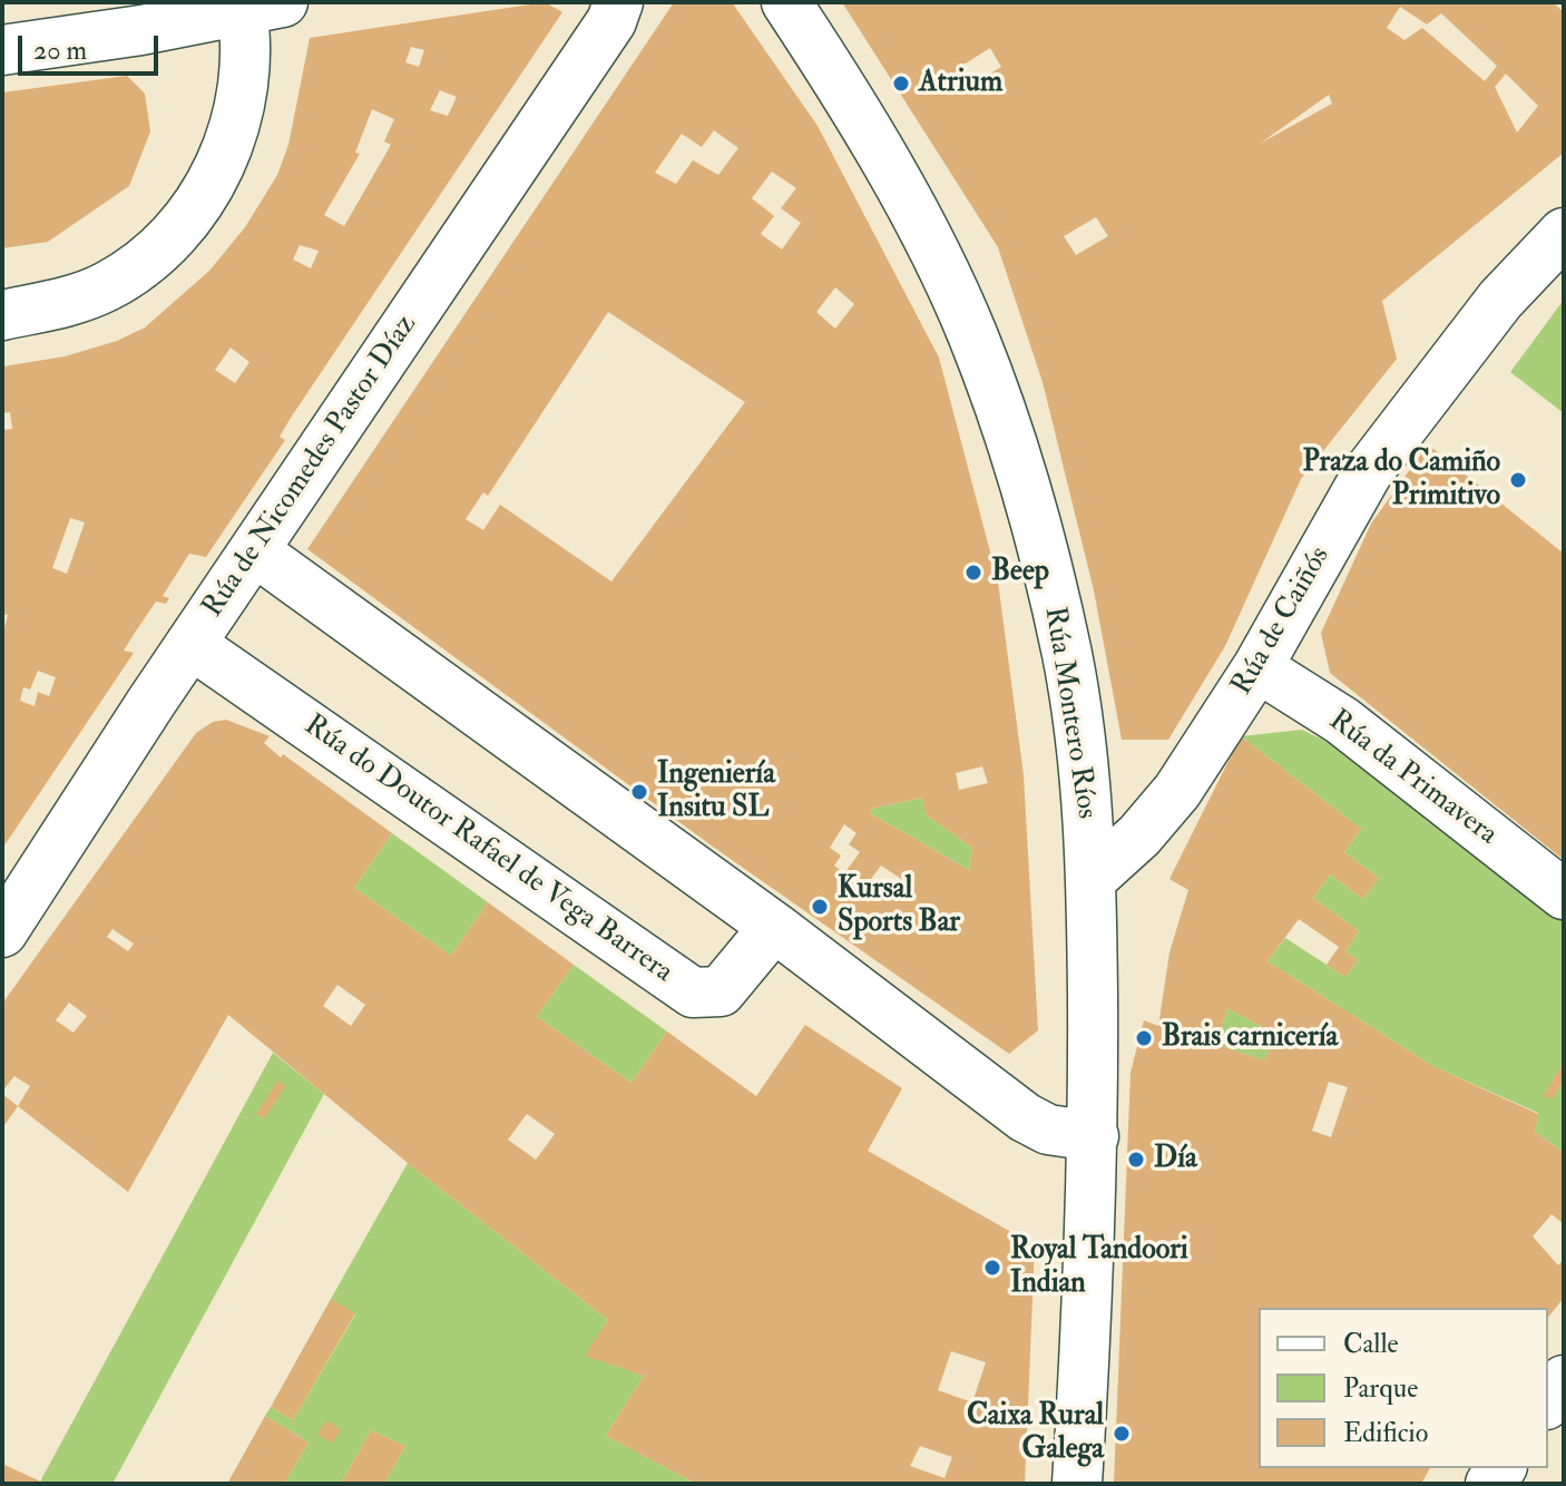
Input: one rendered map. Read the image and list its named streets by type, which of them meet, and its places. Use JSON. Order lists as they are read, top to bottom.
{
  "streets": {
    "street": [
      "Rúa de Nicomedes Pastor Díaz",
      "Rúa de Caiñós",
      "Rúa Montero Ríos",
      "Rúa da Primavera",
      "Rúa do Doutor Rafael de Vega Barrera"
    ]
  },
  "crossings": [
    ["Rúa de Nicomedes Pastor Díaz", "Rúa do Doutor Rafael de Vega Barrera"],
    ["Rúa de Caiñós", "Rúa Montero Ríos"],
    ["Rúa de Caiñós", "Rúa da Primavera"]
  ],
  "places": [
    "Atrium",
    "Praza do Camiño Primitivo",
    "Beep",
    "Ingeniería Insitu SL",
    "Kursal Sports Bar",
    "Brais carnicería",
    "Día",
    "Royal Tandoori Indian",
    "Caixa Rural Galega"
  ],
  "legend": ["Calle", "Parque", "Edificio"],
  "scale_bar": "20 m"
}
